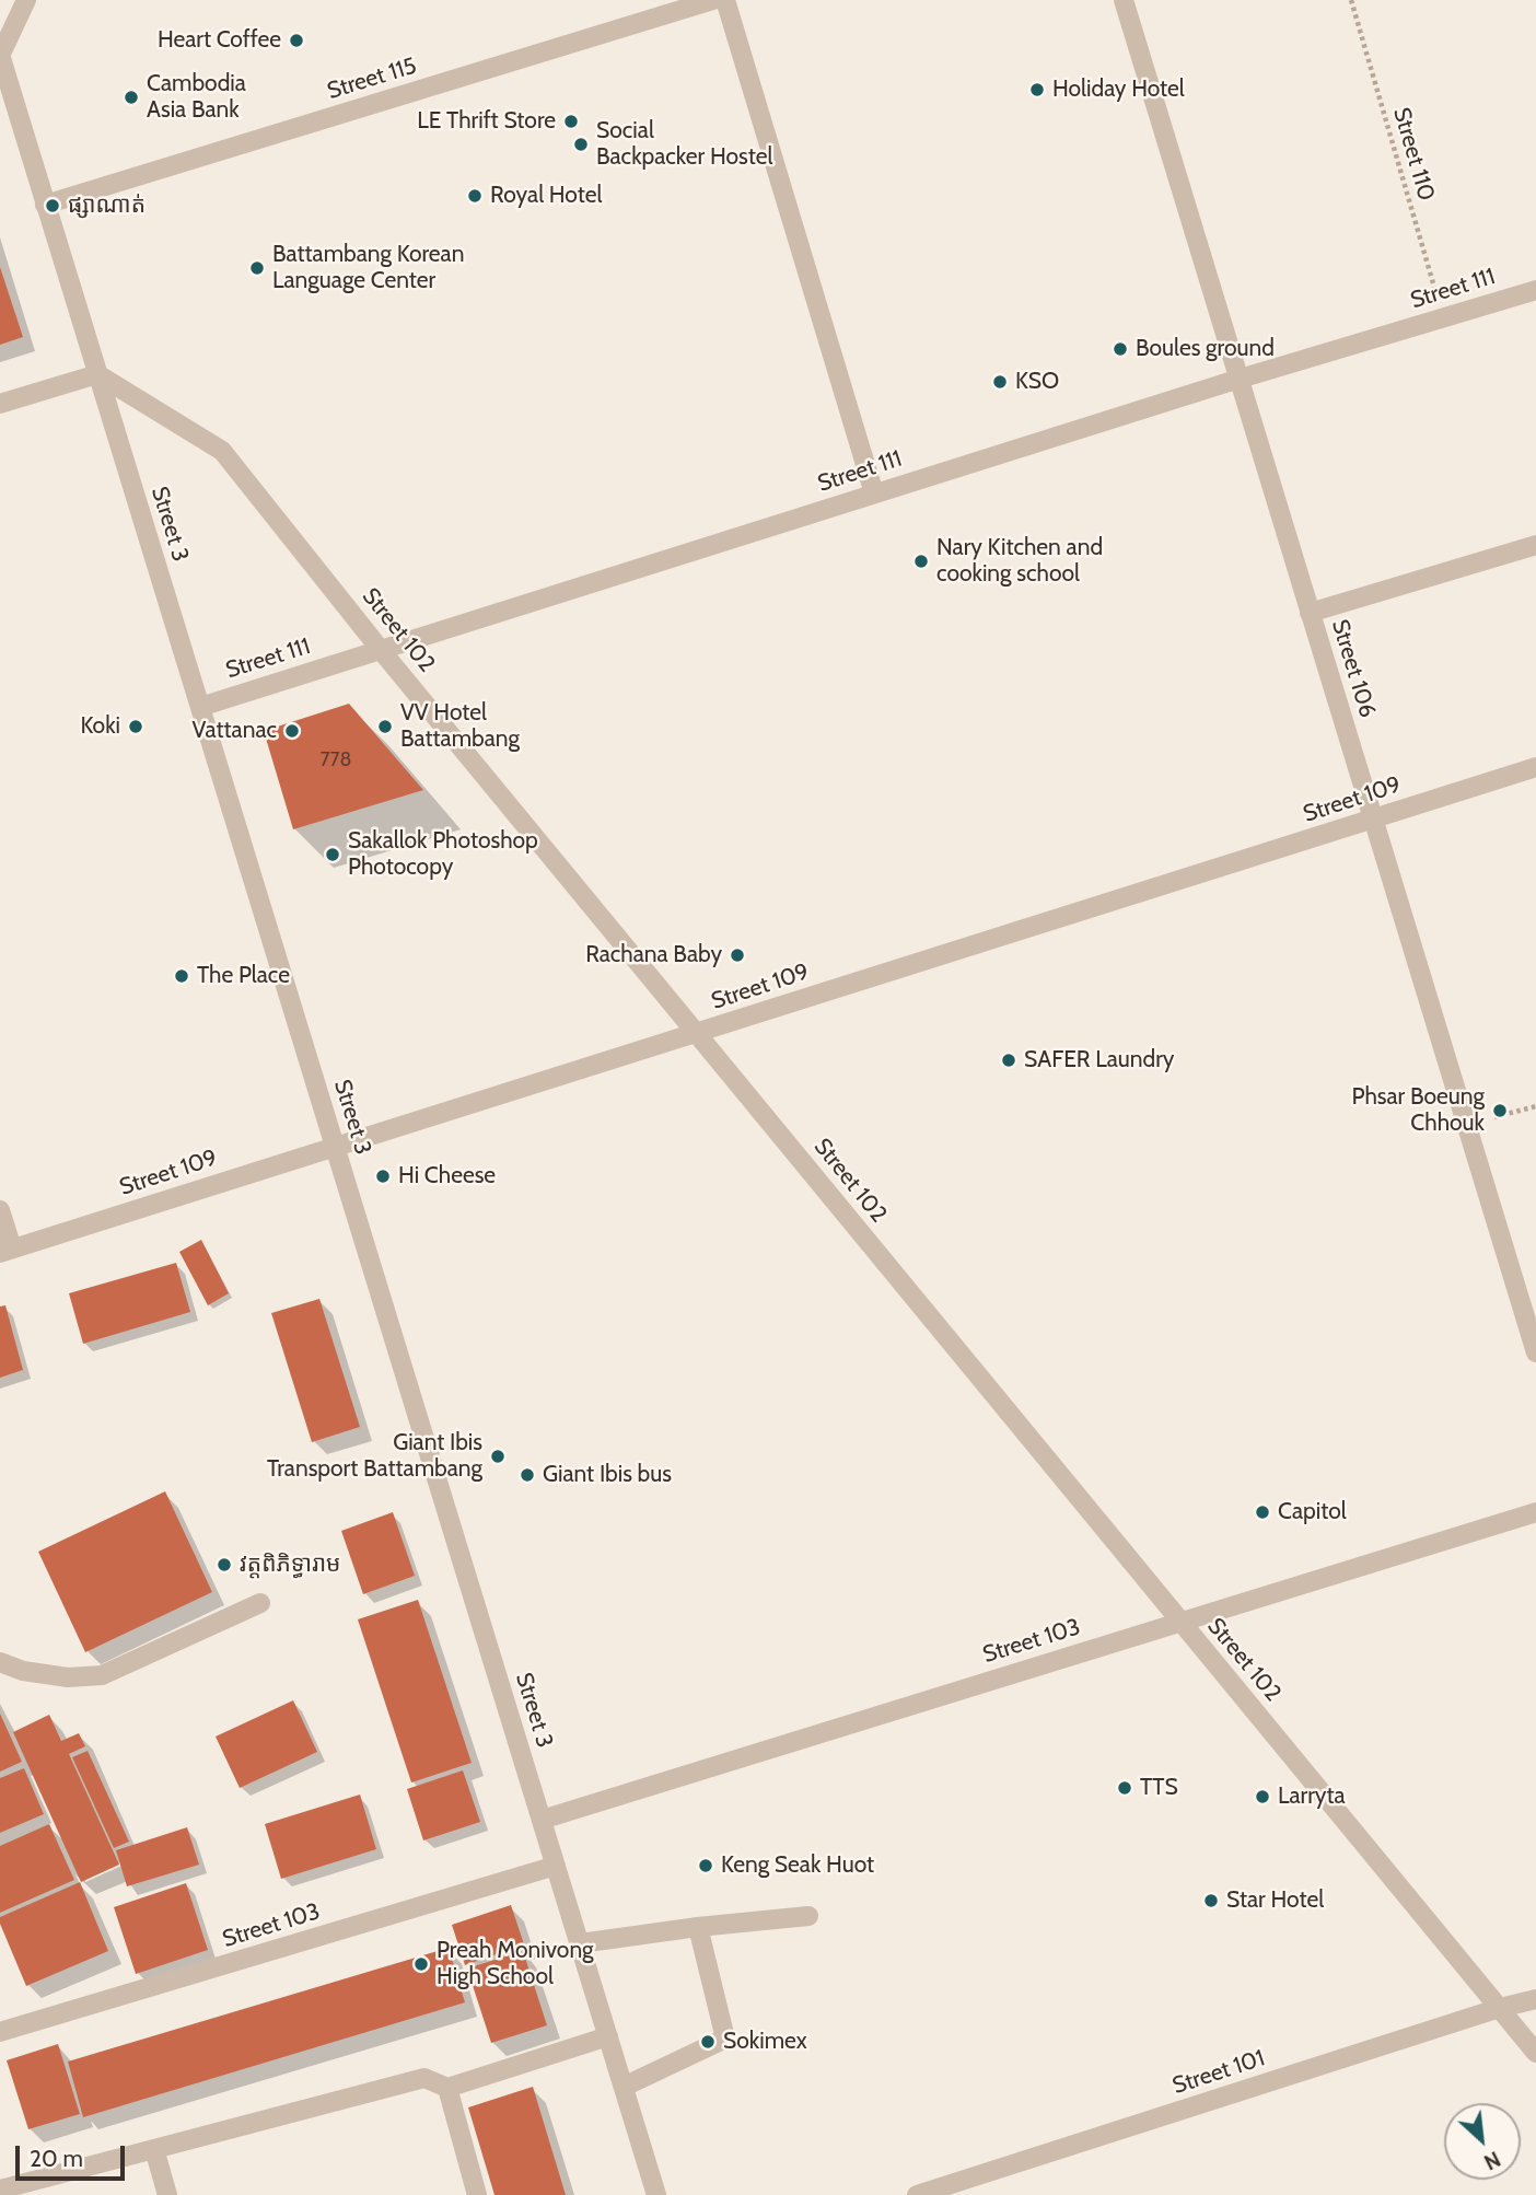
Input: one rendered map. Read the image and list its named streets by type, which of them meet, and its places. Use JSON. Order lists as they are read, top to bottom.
{
  "streets": {
    "street": [
      "Street 115",
      "Street 111",
      "Street 3",
      "Street 102",
      "Street 106",
      "Street 109",
      "Street 103",
      "Street 101"
    ],
    "path": ["Street 110"]
  },
  "crossings": [
    ["Street 115", "Street 3"],
    ["Street 110", "Street 111"],
    ["Street 111", "Street 3"],
    ["Street 111", "Street 102"],
    ["Street 111", "Street 106"],
    ["Street 3", "Street 102"],
    ["Street 3", "Street 109"],
    ["Street 3", "Street 103"],
    ["Street 102", "Street 109"],
    ["Street 102", "Street 103"],
    ["Street 102", "Street 101"],
    ["Street 106", "Street 109"]
  ],
  "places": [
    "Heart Coffee",
    "Holiday Hotel",
    "Cambodia Asia Bank",
    "LE Thrift Store",
    "Social Backpacker Hostel",
    "Royal Hotel",
    "ផ្សាណាត់",
    "Battambang Korean Language Center",
    "Boules ground",
    "KSO",
    "Nary Kitchen and cooking school",
    "Koki",
    "VV Hotel Battambang",
    "Vattanac",
    "Sakallok Photoshop Photocopy",
    "Rachana Baby",
    "The Place",
    "SAFER Laundry",
    "Phsar Boeung Chhouk",
    "Hi Cheese",
    "Giant Ibis Transport Battambang",
    "Giant Ibis bus",
    "Capitol",
    "វត្តពិភិទ្ធារាម",
    "TTS",
    "Larryta",
    "Keng Seak Huot",
    "Star Hotel",
    "Preah Monivong High School",
    "Sokimex"
  ],
  "house_numbers": ["778"],
  "scale_bar": "20 m",
  "north": "bottom right"
}
